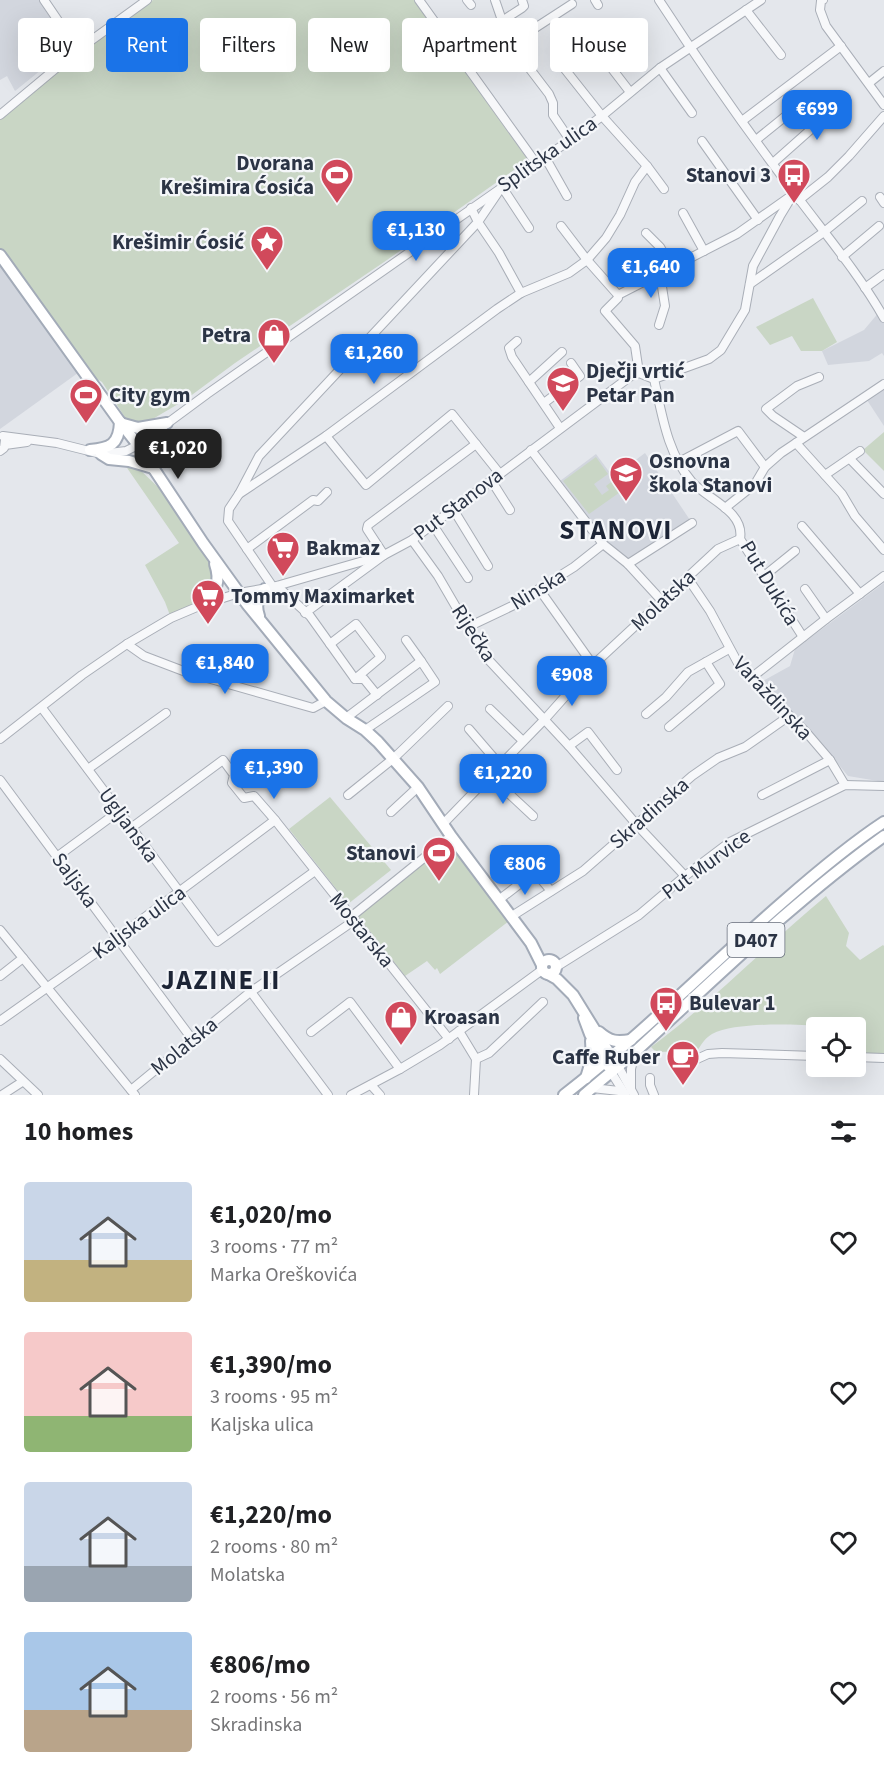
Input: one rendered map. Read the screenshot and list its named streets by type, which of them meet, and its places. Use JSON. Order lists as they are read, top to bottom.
{
  "streets": {
    "main road": ["D407"],
    "street": [
      "Splitska ulica",
      "Put Stanova",
      "Put Dukića",
      "Ninska",
      "Molatska",
      "Riječka",
      "Varaždinska",
      "Skradinska",
      "Ugljanska",
      "Put Murvice",
      "Saljska",
      "Kaljska ulica",
      "Mostarska"
    ]
  },
  "crossings": [
    ["Put Stanova", "Riječka"],
    ["Put Stanova", "Ugljanska"],
    ["Put Dukića", "Molatska"],
    ["Ninska", "Riječka"],
    ["Molatska", "Riječka"],
    ["Molatska", "Varaždinska"],
    ["Molatska", "Saljska"],
    ["Molatska", "Mostarska"],
    ["Riječka", "Skradinska"],
    ["Riječka", "Put Murvice"],
    ["Varaždinska", "Skradinska"],
    ["Varaždinska", "Put Murvice"],
    ["Ugljanska", "Kaljska ulica"],
    ["Ugljanska", "Mostarska"],
    ["Put Murvice", "Mostarska"],
    ["Saljska", "Kaljska ulica"],
    ["Kaljska ulica", "Mostarska"]
  ],
  "districts": ["STANOVI", "JAZINE II"],
  "places": {
    "sports": ["Dvorana Krešimira Ćosića", "City gym", "Stanovi"],
    "bus stop": ["Stanovi 3", "Bulevar 1"],
    "place": ["Krešimir Ćosić"],
    "shop": ["Petra", "Kroasan"],
    "school or university": ["Dječji vrtić Petar Pan", "Osnovna škola Stanovi"],
    "supermarket": ["Bakmaz", "Tommy Maximarket"],
    "cafe": ["Caffe Ruber"]
  },
  "page": {
    "chip": [
      "Buy",
      "Rent",
      "Filters",
      "New",
      "Apartment",
      "House"
    ],
    "price": [
      "€699",
      "€1,130",
      "€1,640",
      "€1,260",
      "€1,020",
      "€1,840",
      "€908",
      "€1,390",
      "€1,220",
      "€806"
    ],
    "heading": "10 homes",
    "list": [
      {
        "name": "€1,020/mo",
        "note": "3 rooms · 77 m² · Marka Oreškovića"
      },
      {
        "name": "€1,390/mo",
        "note": "3 rooms · 95 m² · Kaljska ulica"
      },
      {
        "name": "€1,220/mo",
        "note": "2 rooms · 80 m² · Molatska"
      },
      {
        "name": "€806/mo",
        "note": "2 rooms · 56 m² · Skradinska"
      }
    ]
  }
}
